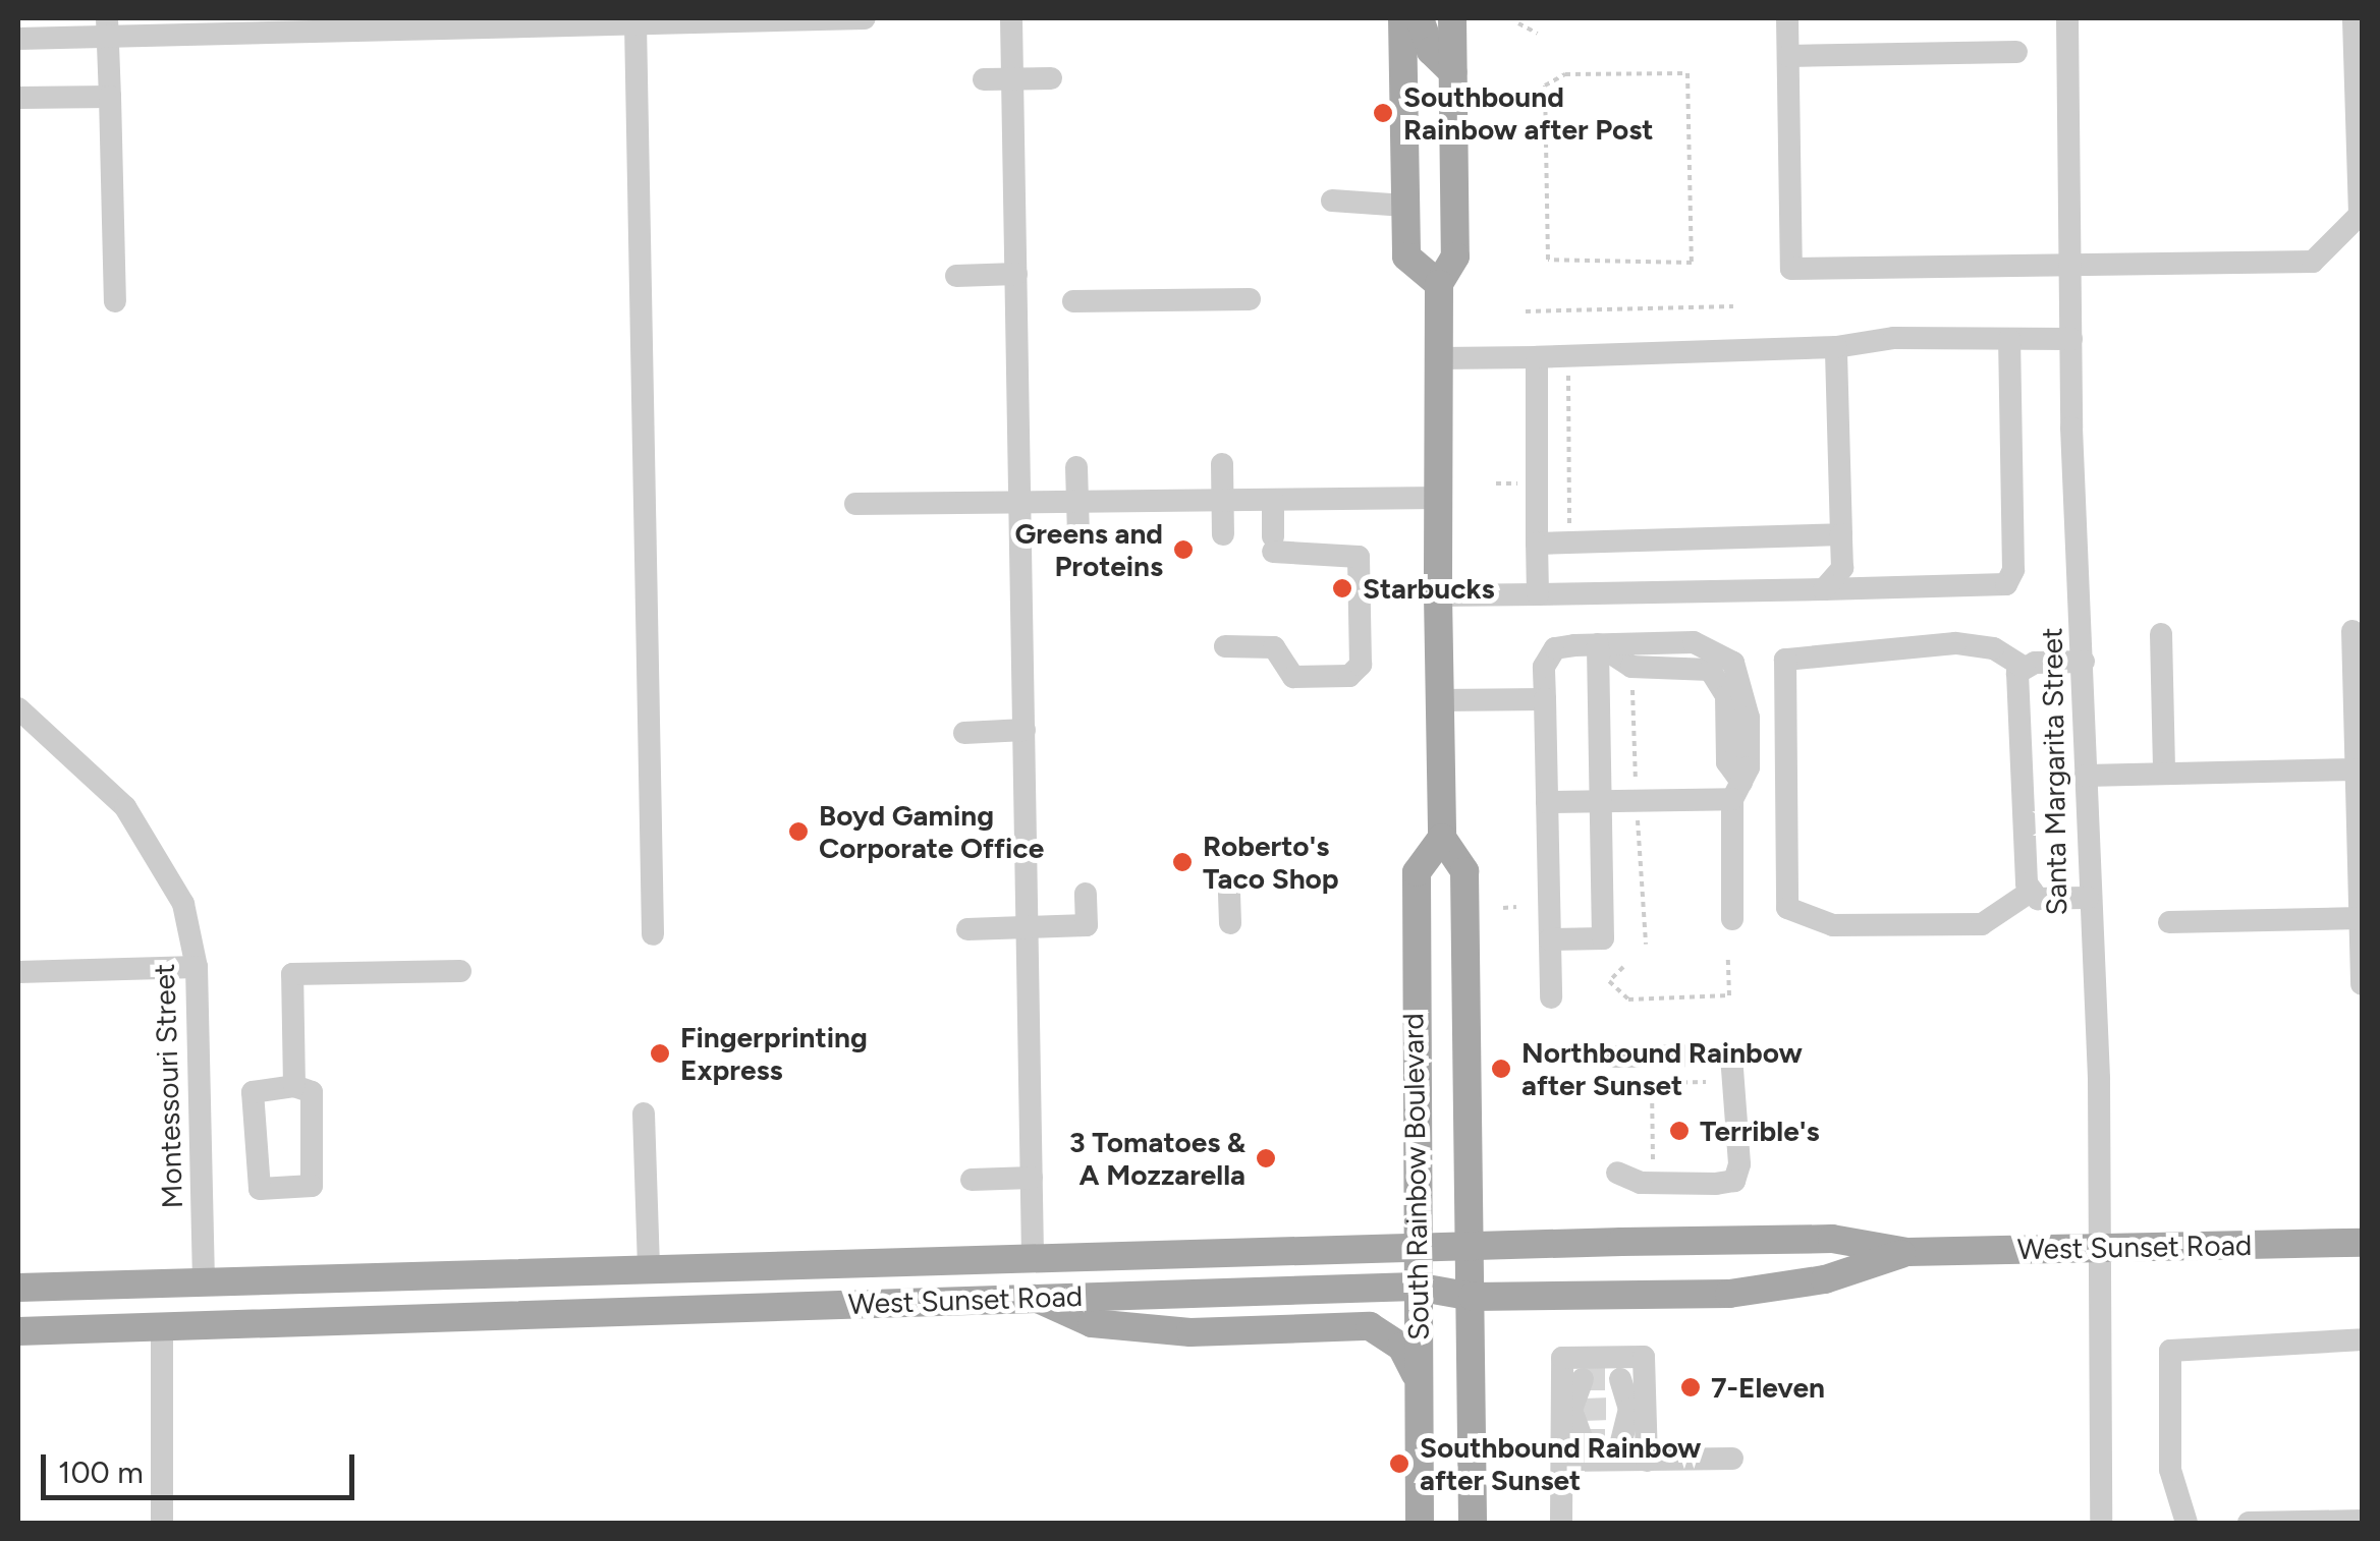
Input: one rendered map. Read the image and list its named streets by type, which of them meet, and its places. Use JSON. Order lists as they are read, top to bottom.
{
  "streets": {
    "main road": ["South Rainbow Boulevard", "West Sunset Road"],
    "street": ["Santa Margarita Street", "Montessouri Street"]
  },
  "crossings": [
    ["Santa Margarita Street", "West Sunset Road"],
    ["Montessouri Street", "West Sunset Road"],
    ["South Rainbow Boulevard", "West Sunset Road"]
  ],
  "places": [
    "Southbound Rainbow after Post",
    "Greens and Proteins",
    "Starbucks",
    "Boyd Gaming Corporate Office",
    "Roberto's Taco Shop",
    "Fingerprinting Express",
    "Northbound Rainbow after Sunset",
    "Terrible's",
    "3 Tomatoes & A Mozzarella",
    "7-Eleven",
    "Southbound Rainbow after Sunset"
  ],
  "scale_bar": "100 m"
}
